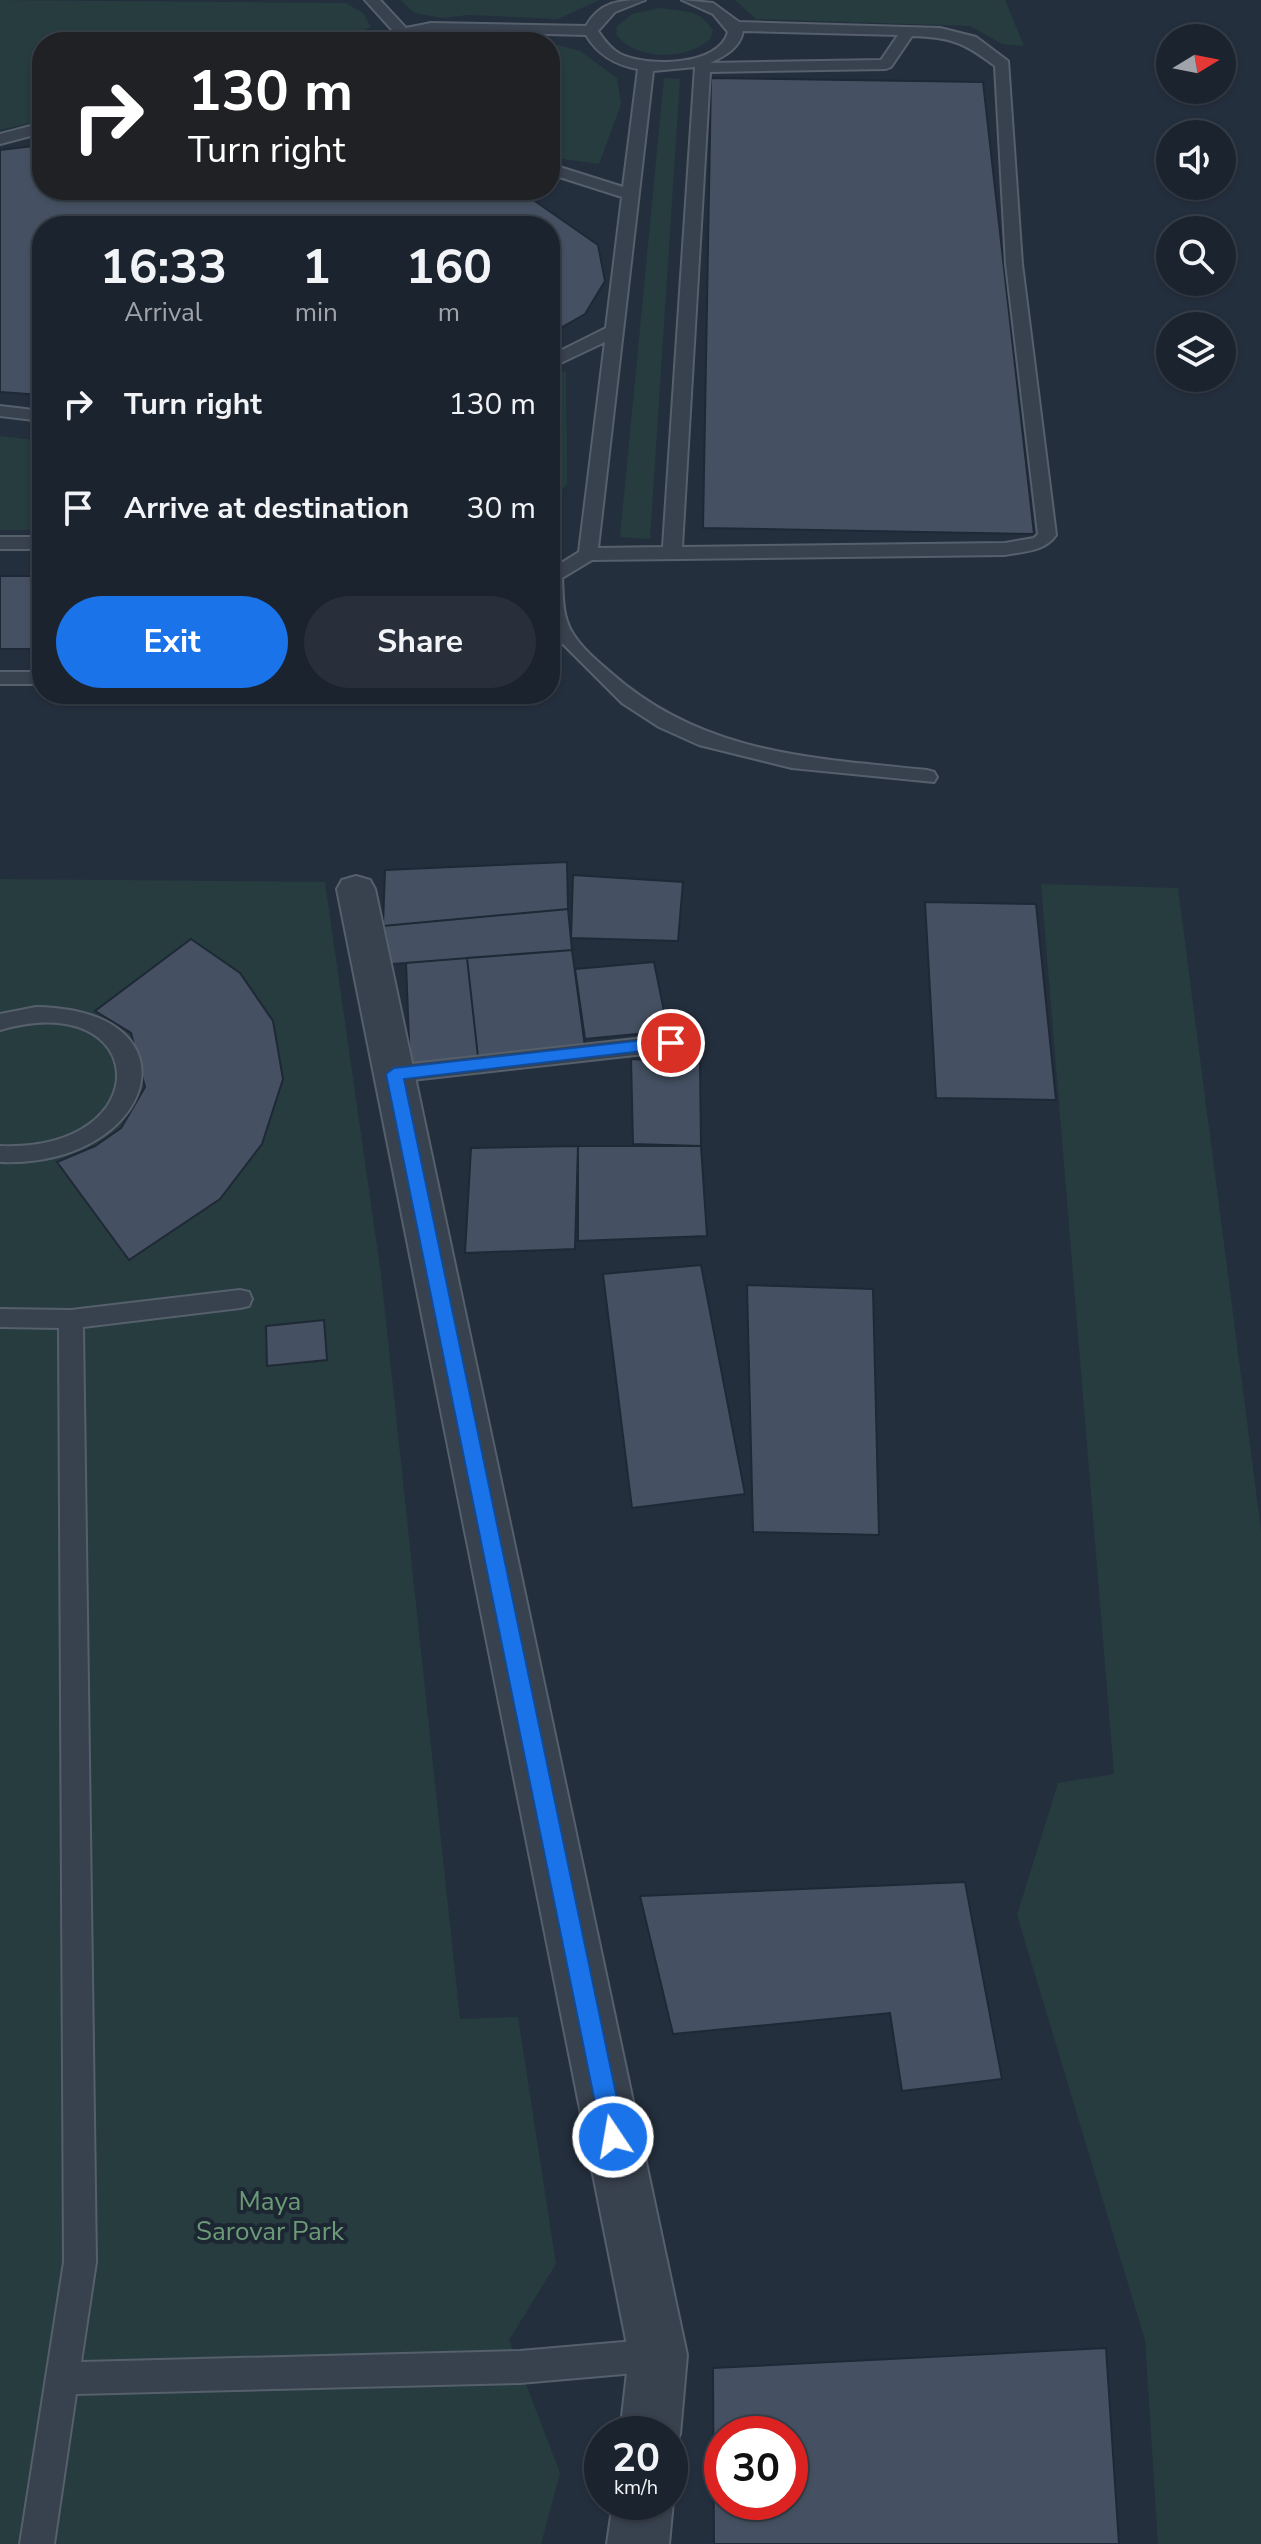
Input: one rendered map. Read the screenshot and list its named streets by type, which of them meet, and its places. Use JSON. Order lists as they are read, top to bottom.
{
  "parks": ["Maya Sarovar Park"],
  "north": "right",
  "page": {
    "turn": ["130 m", "Turn right"],
    "eta": [
      "16:33",
      "Arrival",
      "1",
      "min",
      "160",
      "m"
    ],
    "list": [
      {
        "name": "Turn right",
        "value": "130 m"
      },
      {
        "name": "Arrive at destination",
        "value": "30 m"
      }
    ],
    "buttons": ["Exit", "Share"],
    "speed": "20 km/h",
    "limit": "30"
  }
}
